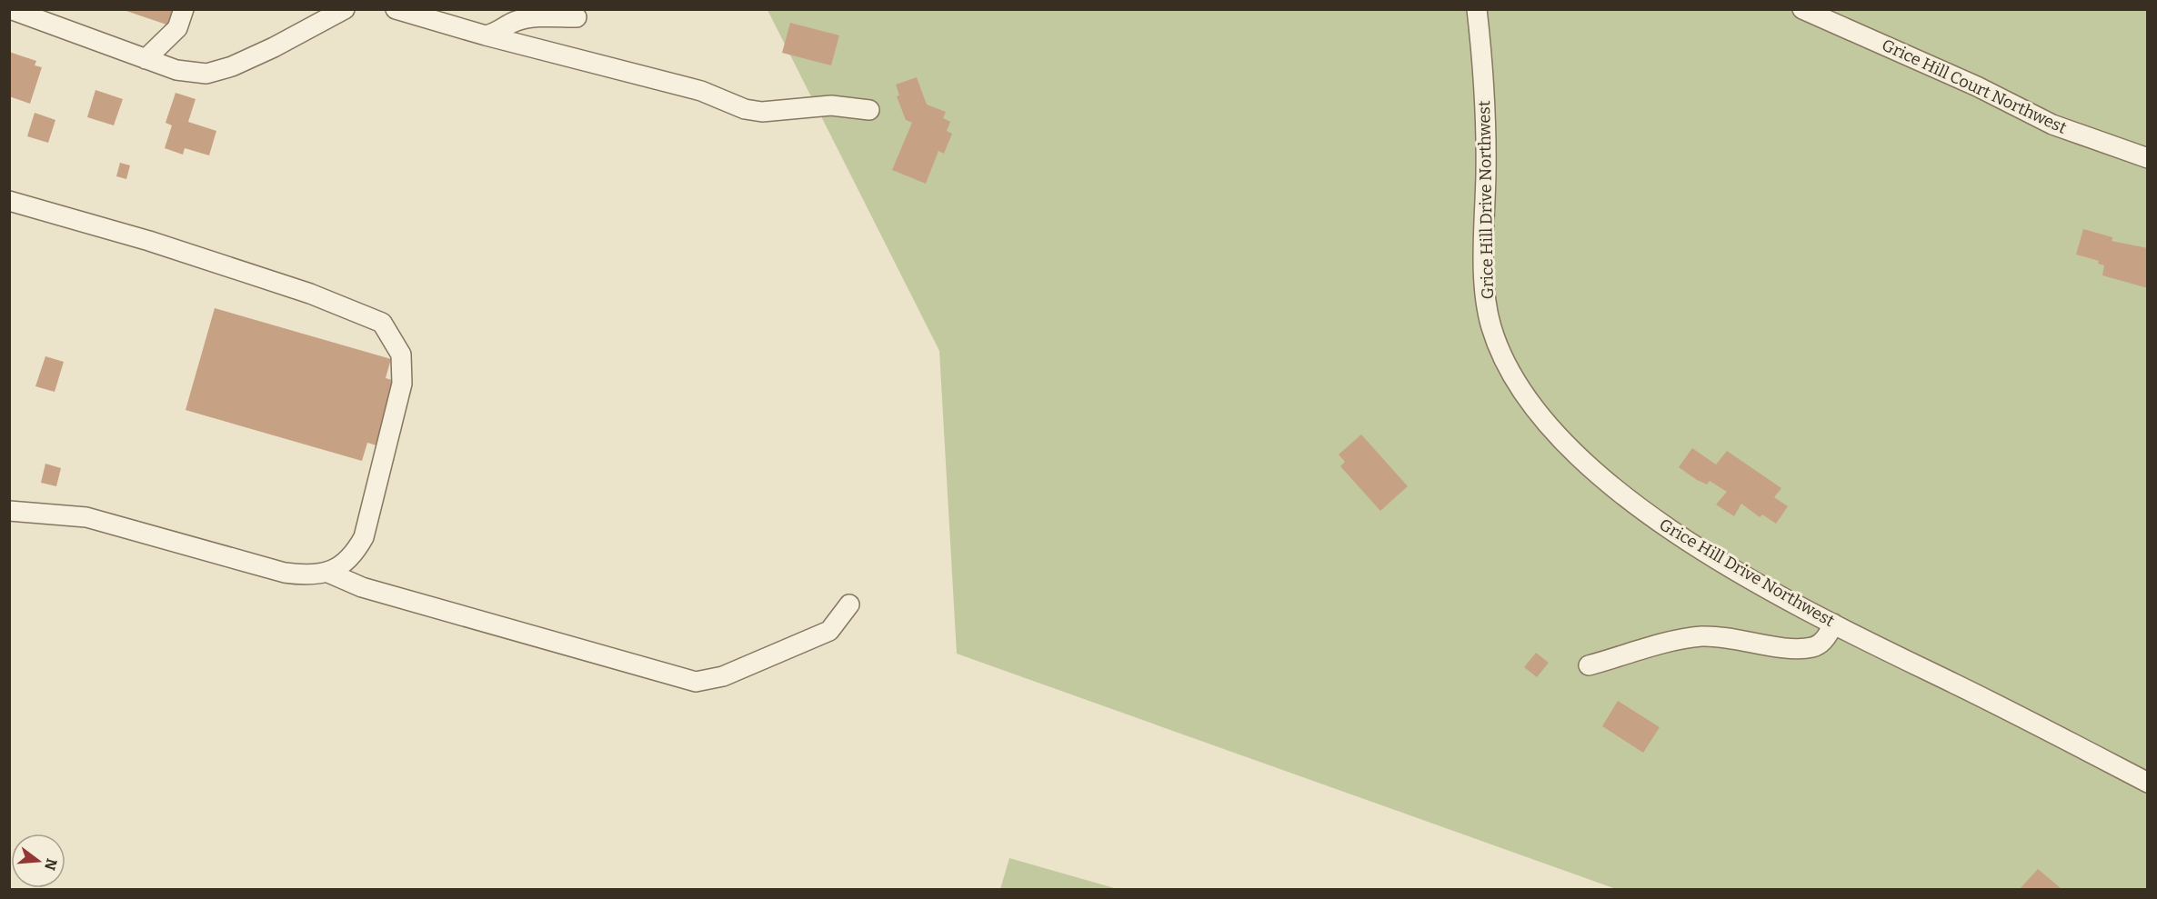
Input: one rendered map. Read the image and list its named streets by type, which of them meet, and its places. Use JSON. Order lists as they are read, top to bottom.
{
  "streets": {
    "street": ["Grice Hill Court Northwest", "Grice Hill Drive Northwest"]
  },
  "north": "right"
}
